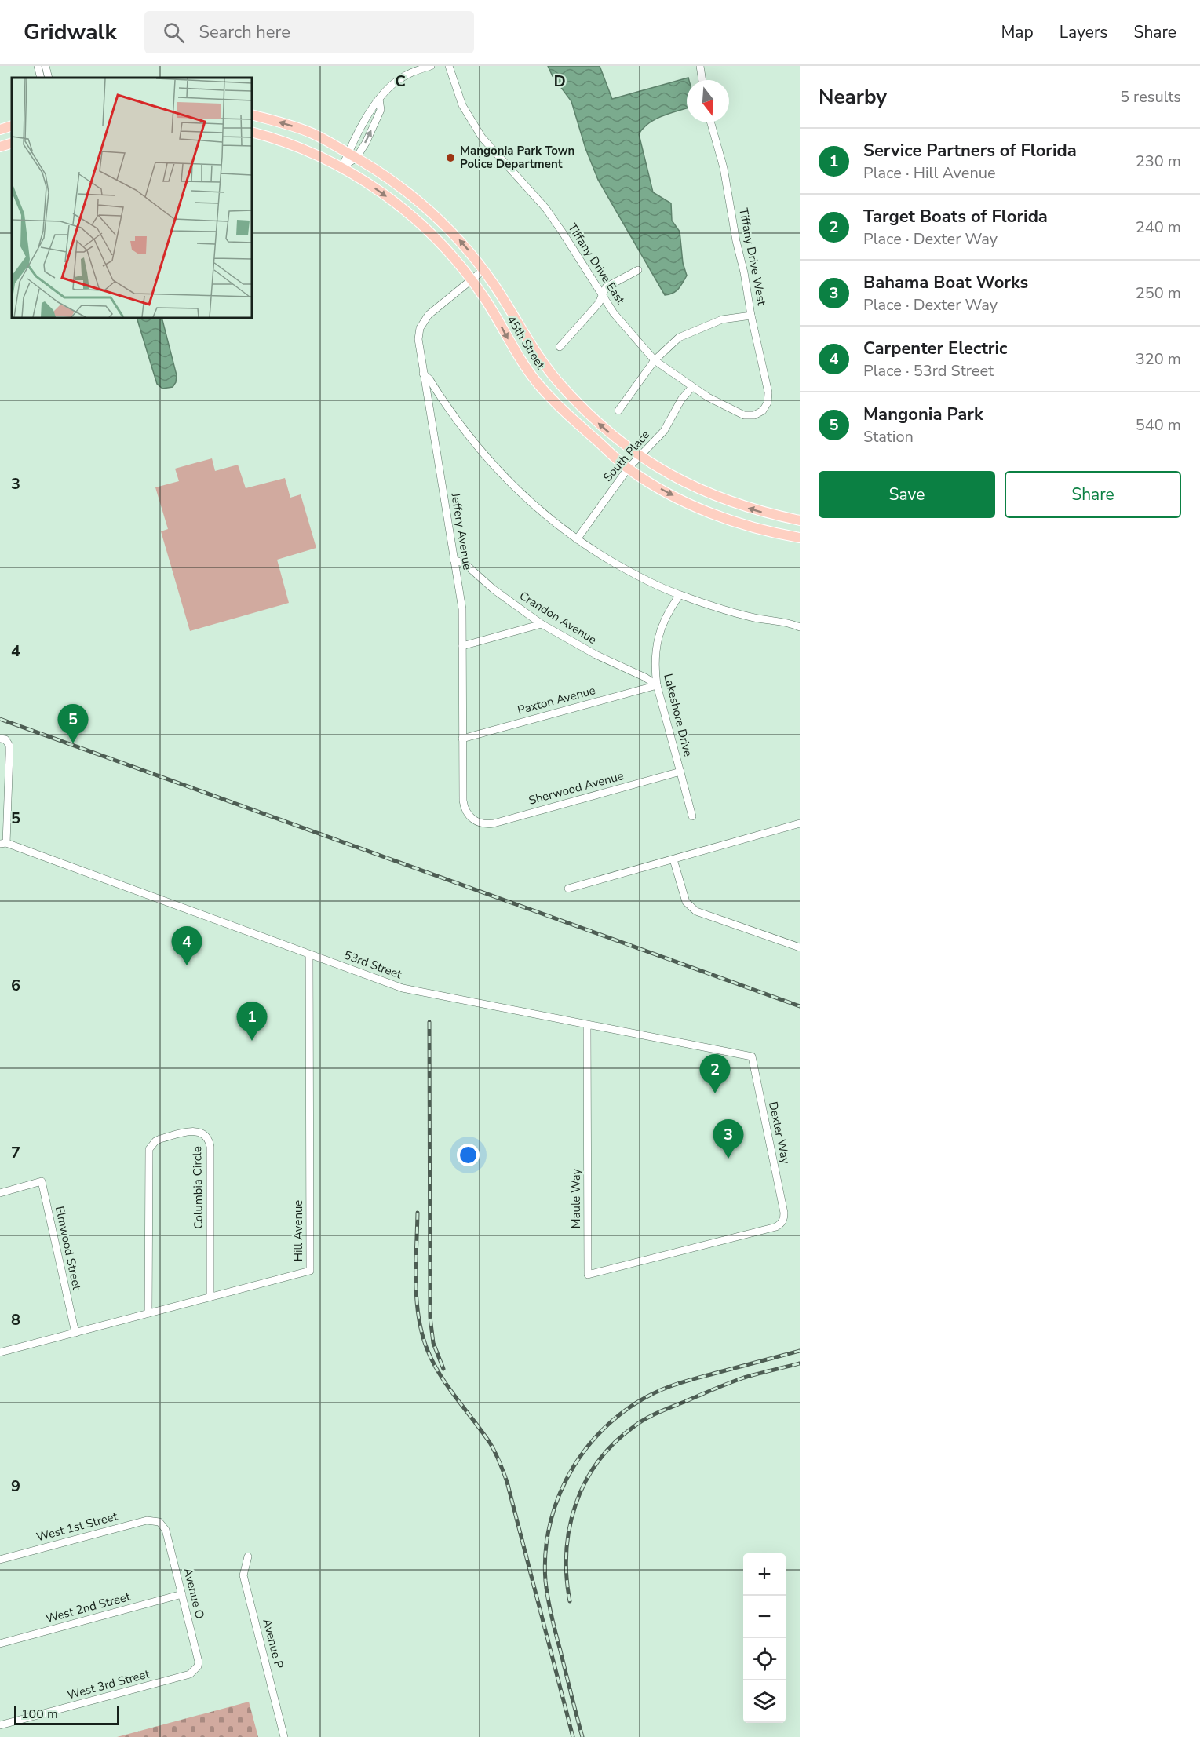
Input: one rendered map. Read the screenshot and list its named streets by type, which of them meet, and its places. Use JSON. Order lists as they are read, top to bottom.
{
  "streets": {
    "main road": ["45th Street"],
    "street": [
      "Tiffany Drive West",
      "Tiffany Drive East",
      "South Place",
      "Jeffery Avenue",
      "Crandon Avenue",
      "Paxton Avenue",
      "Lakeshore Drive",
      "Sherwood Avenue",
      "53rd Street",
      "Dexter Way",
      "Columbia Circle",
      "Maule Way",
      "Hill Avenue",
      "Elmwood Street",
      "West 1st Street",
      "Avenue O",
      "West 2nd Street",
      "Avenue P",
      "West 3rd Street"
    ]
  },
  "crossings": [
    ["Tiffany Drive West", "Tiffany Drive East"],
    ["Tiffany Drive East", "South Place"],
    ["45th Street", "South Place"],
    ["45th Street", "Jeffery Avenue"],
    ["Jeffery Avenue", "Crandon Avenue"],
    ["Jeffery Avenue", "Paxton Avenue"],
    ["Jeffery Avenue", "Sherwood Avenue"],
    ["Crandon Avenue", "Paxton Avenue"],
    ["Crandon Avenue", "Lakeshore Drive"],
    ["Paxton Avenue", "Lakeshore Drive"],
    ["Lakeshore Drive", "Sherwood Avenue"],
    ["53rd Street", "Dexter Way"],
    ["53rd Street", "Maule Way"],
    ["53rd Street", "Hill Avenue"],
    ["Dexter Way", "Maule Way"],
    ["Columbia Circle", "Hill Avenue"],
    ["Hill Avenue", "Elmwood Street"],
    ["West 1st Street", "Avenue O"],
    ["Avenue O", "West 2nd Street"],
    ["Avenue O", "West 3rd Street"]
  ],
  "places": ["Mangonia Park Town Police Department"],
  "scale_bar": "100 m",
  "north": "bottom",
  "page": {
    "header": "Gridwalk",
    "search": "Search here",
    "nav": ["Map", "Layers", "Share"],
    "heading": ["Nearby", "5 results"],
    "list": [
      {
        "mark": "1",
        "name": "Service Partners of Florida",
        "note": "Place · Hill Avenue",
        "value": "230 m"
      },
      {
        "mark": "2",
        "name": "Target Boats of Florida",
        "note": "Place · Dexter Way",
        "value": "240 m"
      },
      {
        "mark": "3",
        "name": "Bahama Boat Works",
        "note": "Place · Dexter Way",
        "value": "250 m"
      },
      {
        "mark": "4",
        "name": "Carpenter Electric",
        "note": "Place · 53rd Street",
        "value": "320 m"
      },
      {
        "mark": "5",
        "name": "Mangonia Park",
        "note": "Station",
        "value": "540 m"
      }
    ],
    "buttons": ["Save", "Share"],
    "pins": [
      "5",
      "4",
      "1",
      "2",
      "3"
    ],
    "map_buttons": ["+", "−"],
    "scale": "100 m"
  },
  "grid": {
    "columns": ["C", "D"],
    "rows": [
      "3",
      "4",
      "5",
      "6",
      "7",
      "8",
      "9"
    ]
  }
}
